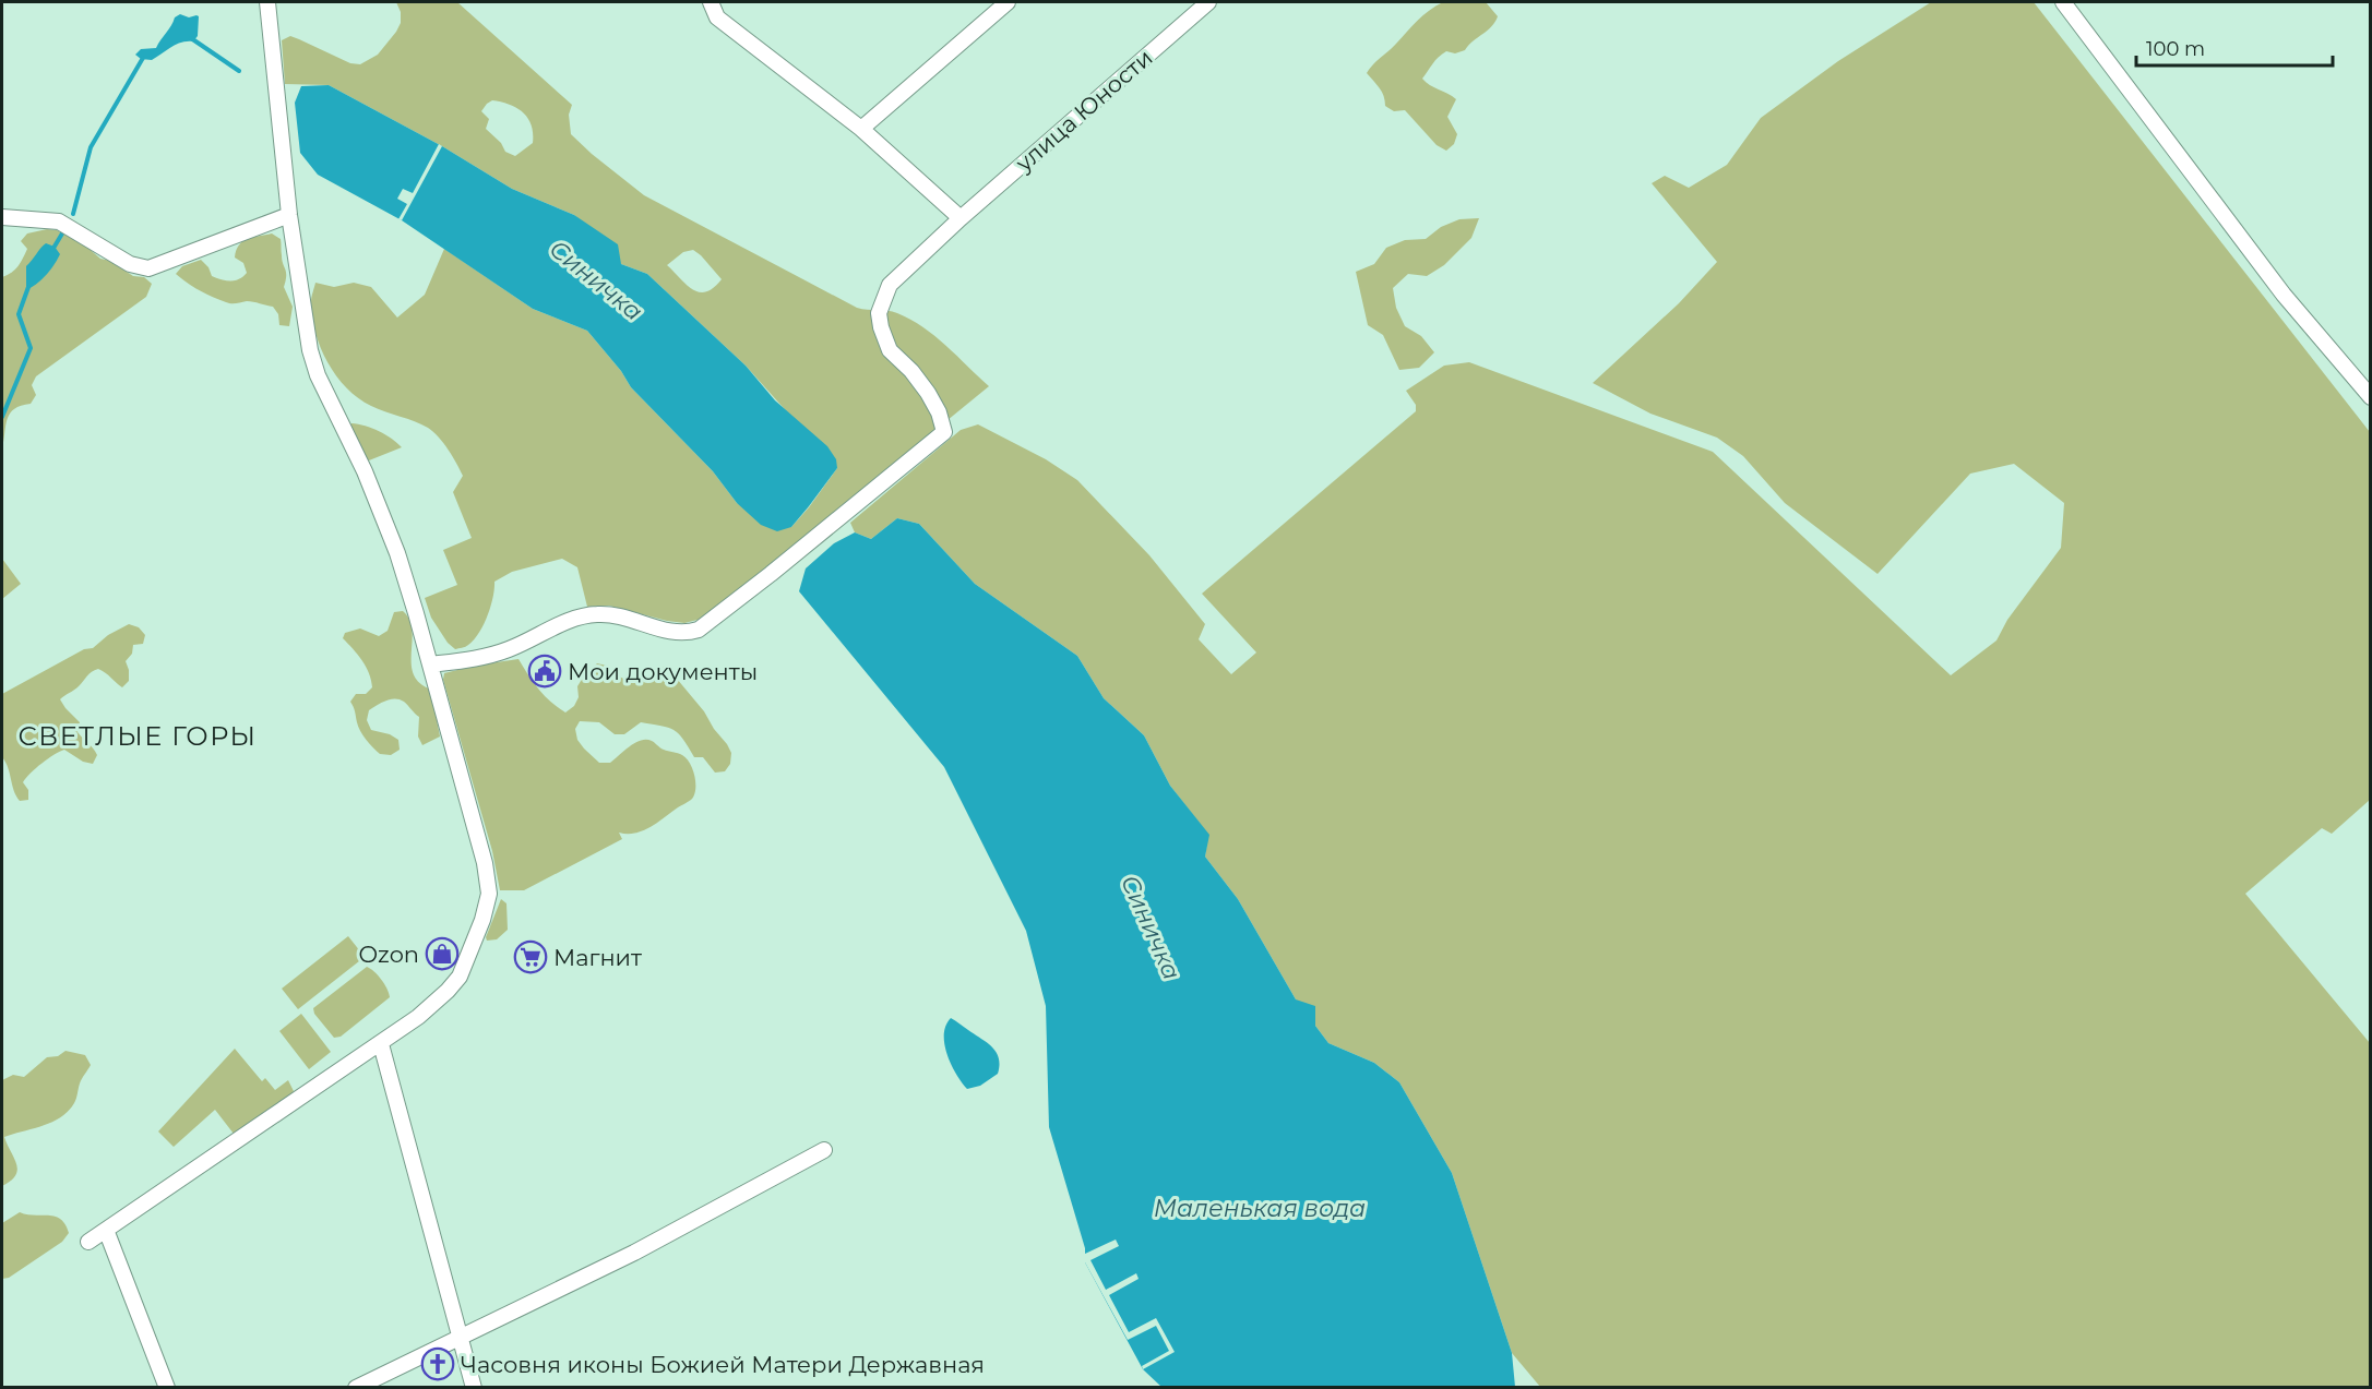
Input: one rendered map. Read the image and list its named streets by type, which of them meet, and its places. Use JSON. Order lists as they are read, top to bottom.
{
  "streets": {
    "street": ["улица Юности"]
  },
  "districts": ["СВЕТЛЫЕ ГОРЫ"],
  "water": ["Синичка", "Маленькая вода"],
  "places": {
    "public building": ["Мои документы"],
    "shop": ["Ozon"],
    "supermarket": ["Магнит"],
    "church": ["Часовня иконы Божией Матери Державная"]
  },
  "scale_bar": "100 m"
}
